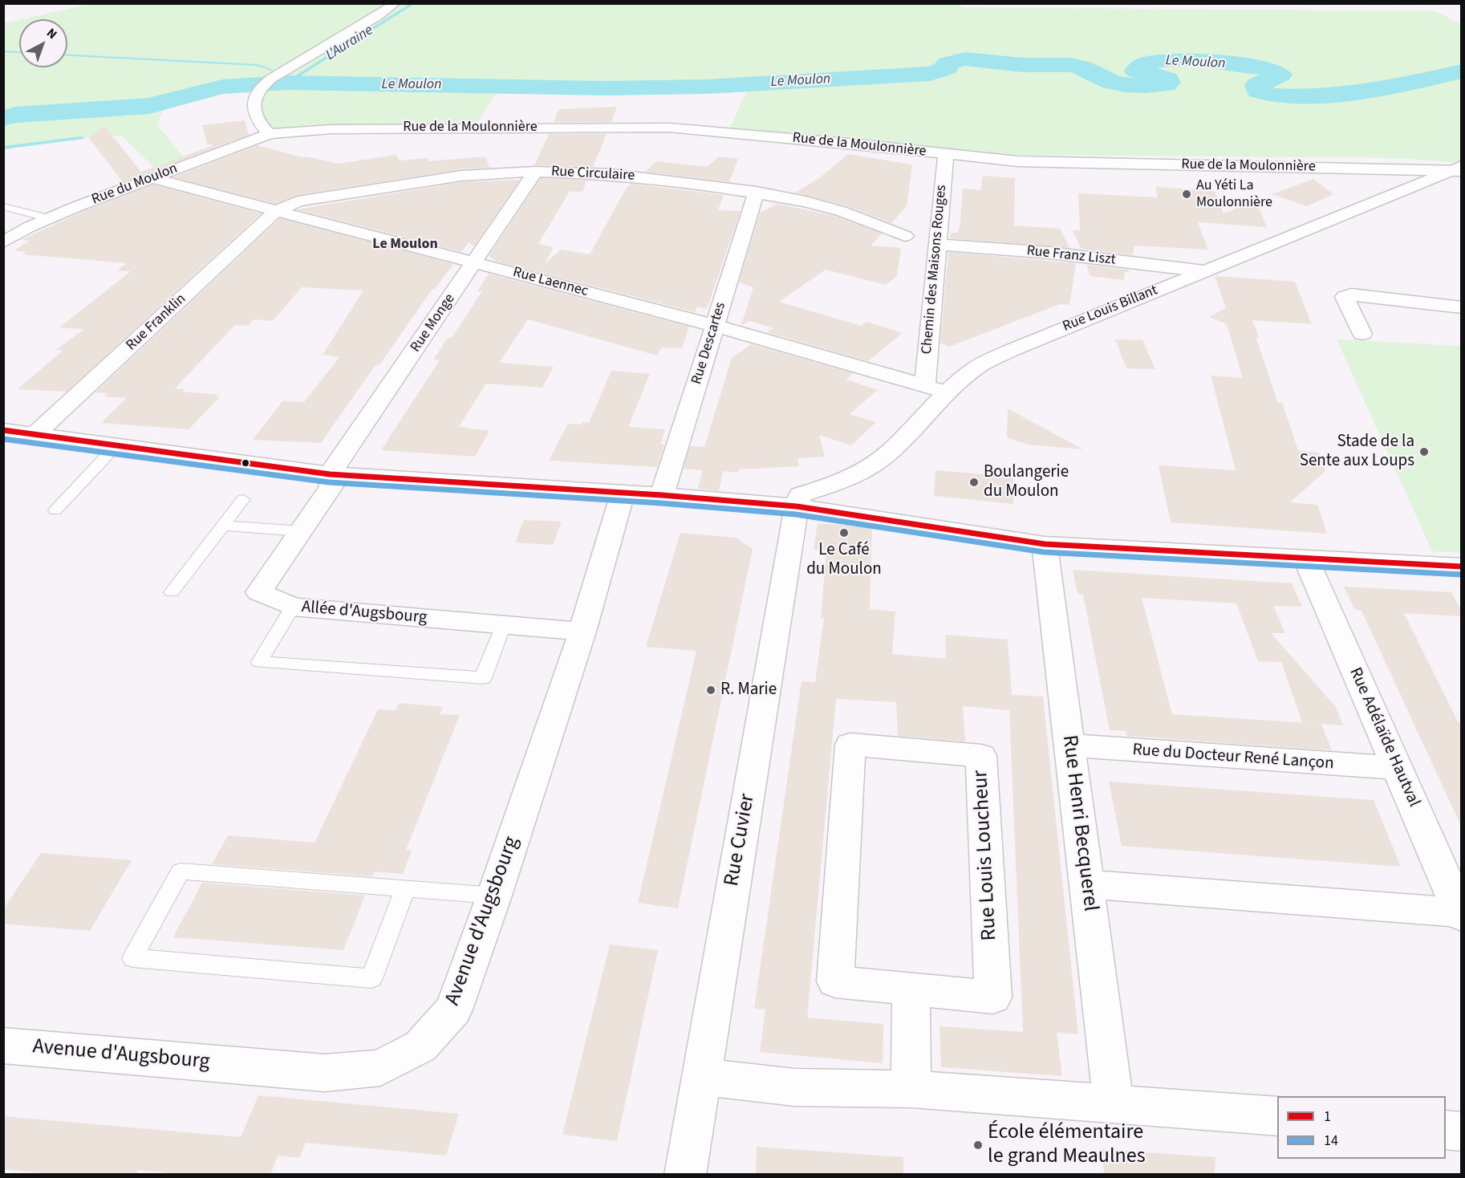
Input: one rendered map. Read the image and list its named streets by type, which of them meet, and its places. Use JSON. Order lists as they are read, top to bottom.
{
  "streets": {
    "street": [
      "Rue de la Moulonnière",
      "Rue Circulaire",
      "Rue du Moulon",
      "Rue Franz Liszt",
      "Chemin des Maisons Rouges",
      "Rue Laennec",
      "Rue Louis Billant",
      "Rue Franklin",
      "Rue Monge",
      "Rue Descartes",
      "Allée d'Augsbourg",
      "Rue Adélaïde Hautval",
      "Rue du Docteur René Lançon",
      "Rue Henri Becquerel",
      "Rue Cuvier",
      "Rue Louis Loucheur",
      "Avenue d'Augsbourg"
    ]
  },
  "crossings": [
    ["Rue de la Moulonnière", "Rue du Moulon"],
    ["Rue de la Moulonnière", "Chemin des Maisons Rouges"],
    ["Rue de la Moulonnière", "Rue Louis Billant"],
    ["Rue Circulaire", "Rue Laennec"],
    ["Rue Circulaire", "Rue Franklin"],
    ["Rue Circulaire", "Rue Monge"],
    ["Rue Circulaire", "Rue Descartes"],
    ["Rue du Moulon", "Rue Laennec"],
    ["Rue Franz Liszt", "Chemin des Maisons Rouges"],
    ["Rue Franz Liszt", "Rue Louis Billant"],
    ["Chemin des Maisons Rouges", "Rue Laennec"],
    ["Rue Laennec", "Rue Louis Billant"],
    ["Rue Laennec", "Rue Franklin"],
    ["Rue Laennec", "Rue Monge"],
    ["Rue Laennec", "Rue Descartes"],
    ["Rue Louis Billant", "Rue Cuvier"],
    ["Rue Monge", "Allée d'Augsbourg"],
    ["Allée d'Augsbourg", "Avenue d'Augsbourg"],
    ["Rue Adélaïde Hautval", "Rue du Docteur René Lançon"],
    ["Rue du Docteur René Lançon", "Rue Henri Becquerel"]
  ],
  "districts": ["Le Moulon"],
  "water": ["L'Auraine", "Le Moulon"],
  "places": [
    "Au Yéti La Moulonnière",
    "Stade de la Sente aux Loups",
    "Boulangerie du Moulon",
    "Le Café du Moulon",
    "R. Marie",
    "École élémentaire le grand Meaulnes"
  ],
  "lines": ["transit line 1", "transit line 14"],
  "legend": ["1", "14"],
  "north": "top right"
}
